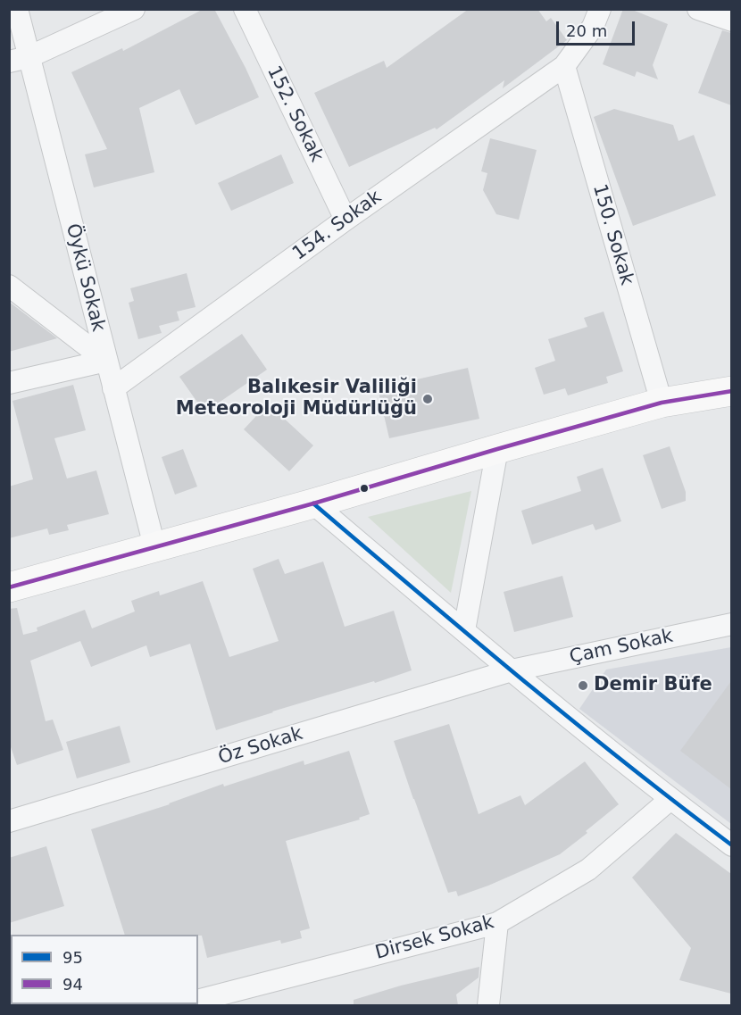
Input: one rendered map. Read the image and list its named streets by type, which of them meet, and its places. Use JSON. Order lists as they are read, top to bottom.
{
  "streets": {
    "street": [
      "152. Sokak",
      "154. Sokak",
      "150. Sokak",
      "Öykü Sokak",
      "Çam Sokak",
      "Öz Sokak",
      "Dirsek Sokak"
    ]
  },
  "crossings": [
    ["152. Sokak", "154. Sokak"],
    ["154. Sokak", "150. Sokak"],
    ["154. Sokak", "Öykü Sokak"],
    ["Çam Sokak", "Öz Sokak"]
  ],
  "places": ["Balıkesir Valiliği Meteoroloji Müdürlüğü", "Demir Büfe"],
  "lines": ["transit line 94", "transit line 95"],
  "legend": ["95", "94"],
  "scale_bar": "20 m"
}
